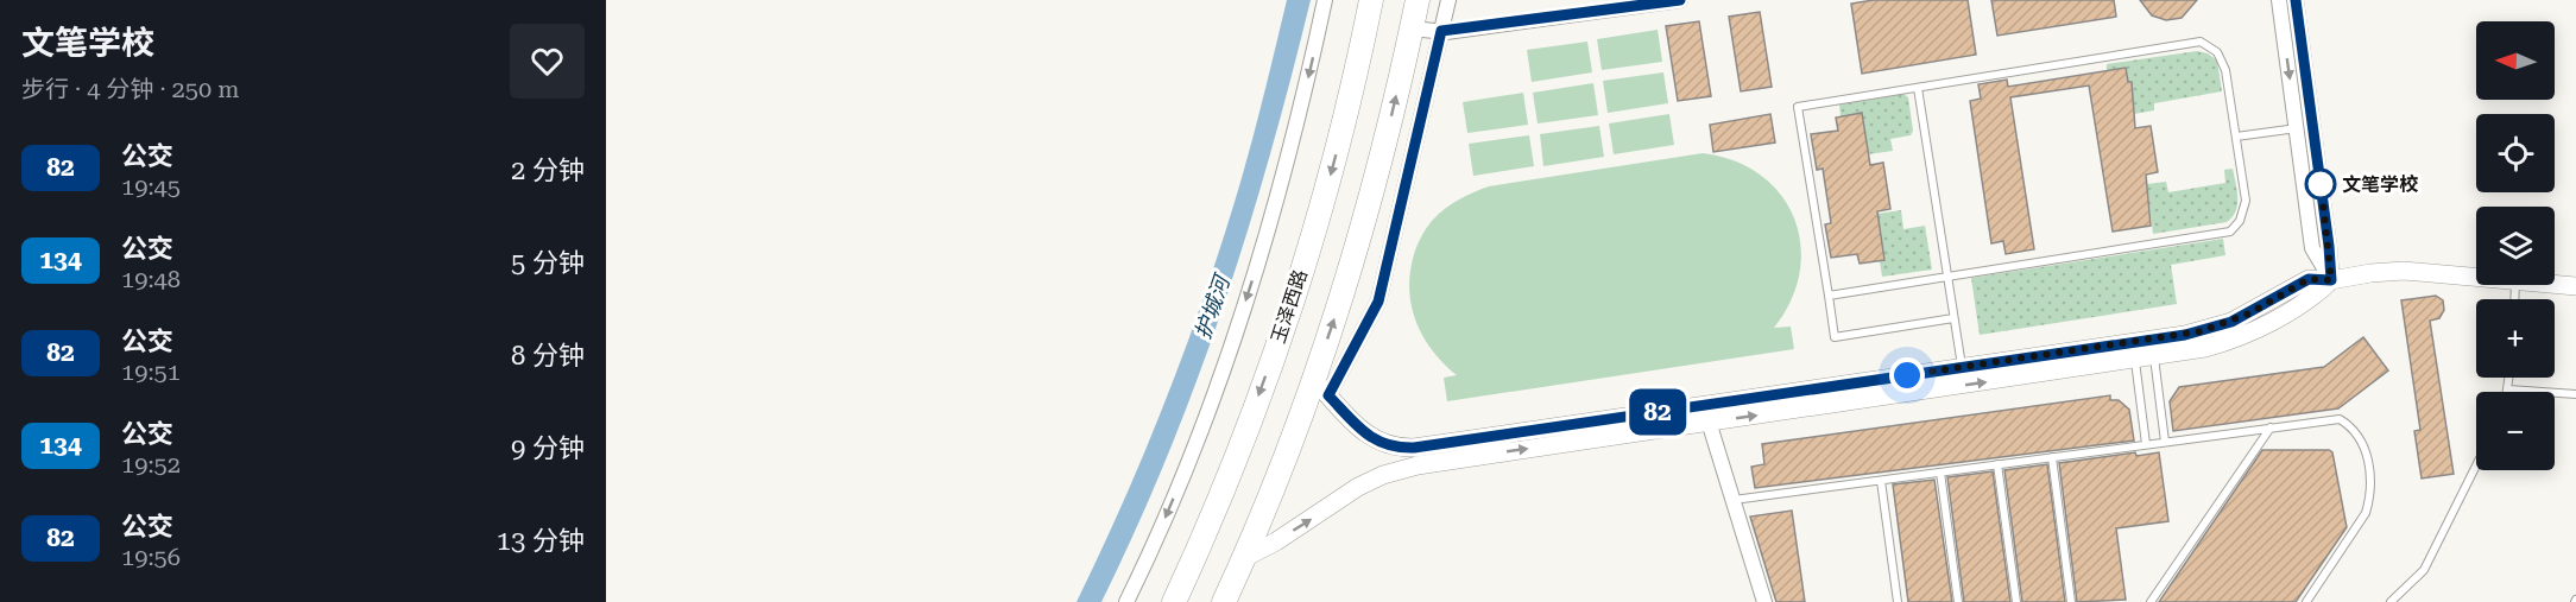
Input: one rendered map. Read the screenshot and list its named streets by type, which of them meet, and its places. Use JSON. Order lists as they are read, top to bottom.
{
  "streets": {
    "main road": ["玉泽西路"]
  },
  "water": ["护城河"],
  "places": ["文笔学校"],
  "lines": ["bus line 82"],
  "north": "left",
  "page": {
    "heading": ["文笔学校", "步行 · 4 分钟 · 250 m"],
    "on_map": "82",
    "map_buttons": ["+", "−"],
    "list": [
      {
        "mark": "82",
        "name": "公交",
        "note": "19:45",
        "value": "2 分钟"
      },
      {
        "mark": "134",
        "name": "公交",
        "note": "19:48",
        "value": "5 分钟"
      },
      {
        "mark": "82",
        "name": "公交",
        "note": "19:51",
        "value": "8 分钟"
      },
      {
        "mark": "134",
        "name": "公交",
        "note": "19:52",
        "value": "9 分钟"
      },
      {
        "mark": "82",
        "name": "公交",
        "note": "19:56",
        "value": "13 分钟"
      }
    ]
  }
}
